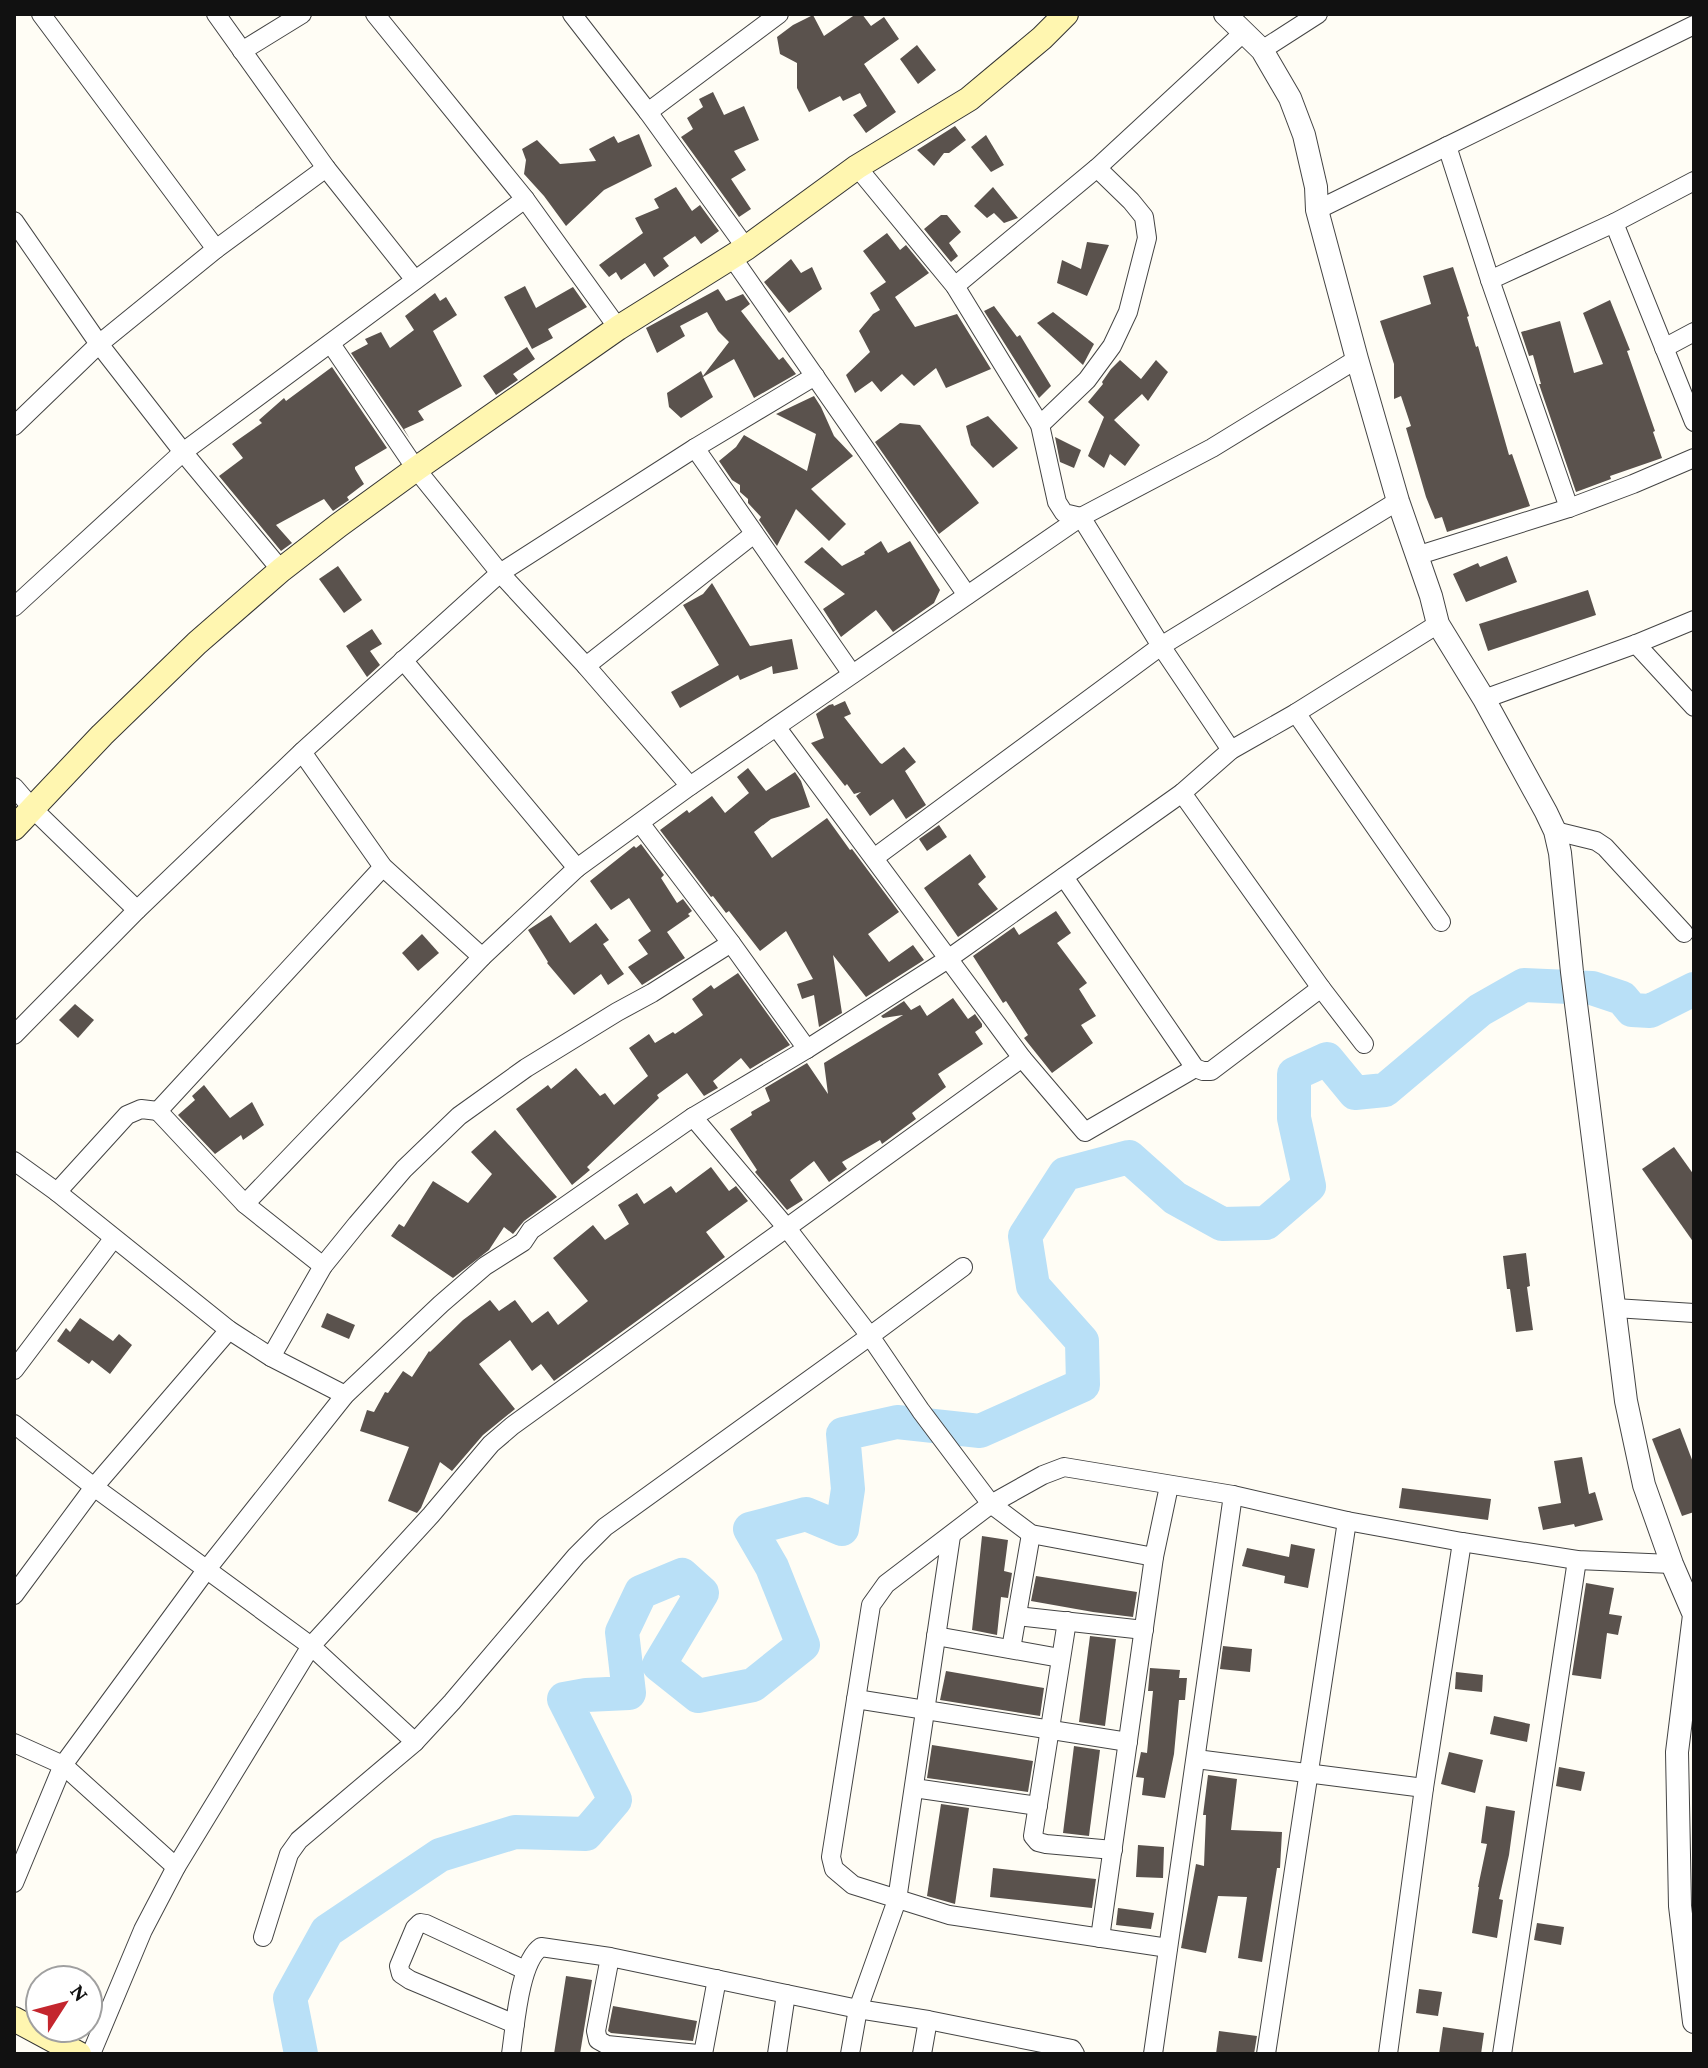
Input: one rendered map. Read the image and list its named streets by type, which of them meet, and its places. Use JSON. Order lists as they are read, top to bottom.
{
  "north": "top right"
}
